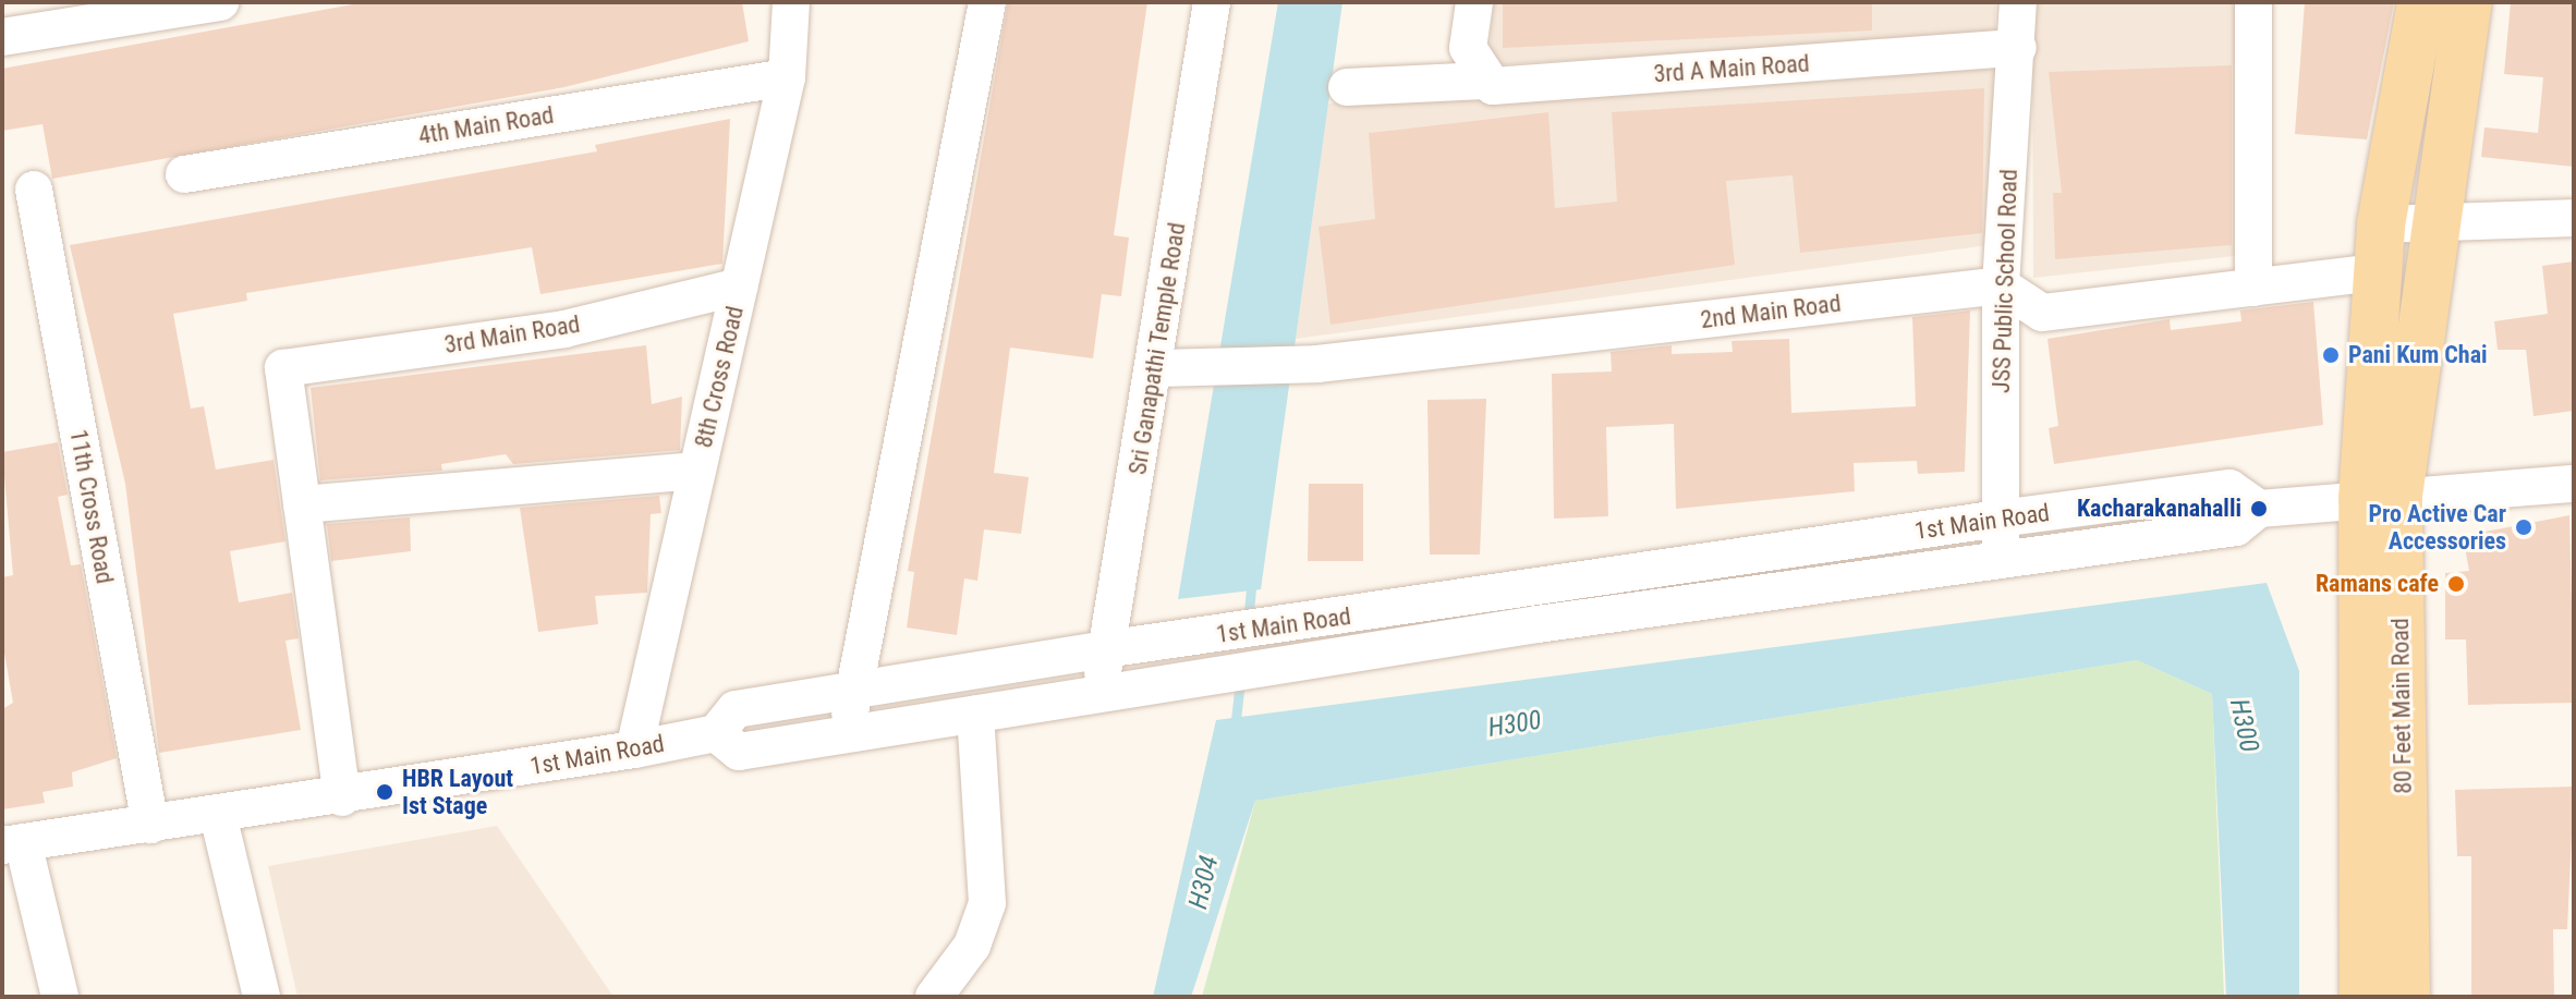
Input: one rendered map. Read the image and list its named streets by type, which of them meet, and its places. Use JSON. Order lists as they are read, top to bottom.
{
  "streets": {
    "main road": ["80 Feet Main Road"],
    "street": [
      "3rd A Main Road",
      "4th Main Road",
      "JSS Public School Road",
      "2nd Main Road",
      "3rd Main Road",
      "Sri Ganapathi Temple Road",
      "8th Cross Road",
      "11th Cross Road",
      "1st Main Road"
    ]
  },
  "crossings": [
    ["3rd A Main Road", "JSS Public School Road"],
    ["4th Main Road", "8th Cross Road"],
    ["JSS Public School Road", "2nd Main Road"],
    ["JSS Public School Road", "1st Main Road"],
    ["2nd Main Road", "Sri Ganapathi Temple Road"],
    ["3rd Main Road", "8th Cross Road"],
    ["Sri Ganapathi Temple Road", "1st Main Road"],
    ["8th Cross Road", "1st Main Road"],
    ["11th Cross Road", "1st Main Road"]
  ],
  "water": ["H300", "H304"],
  "places": [
    "Pani Kum Chai",
    "Kacharakanahalli",
    "Pro Active Car Accessories",
    "Ramans cafe",
    "HBR Layout Ist Stage"
  ]
}
